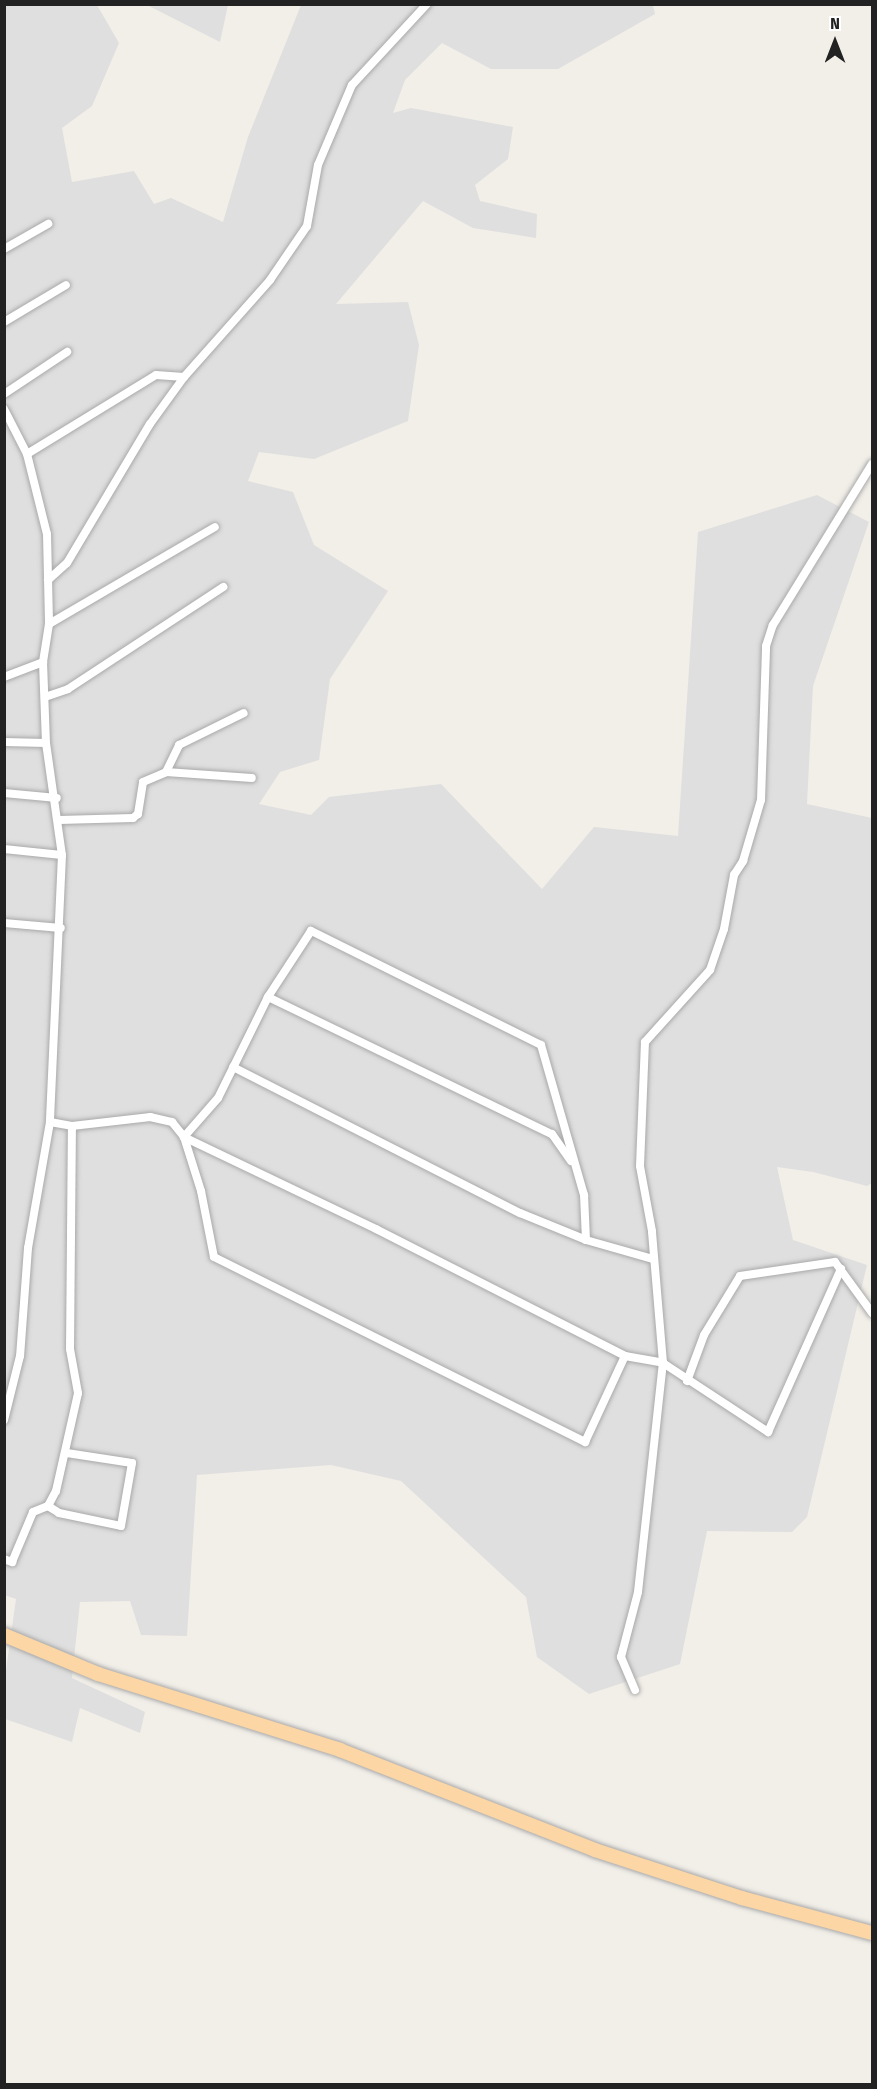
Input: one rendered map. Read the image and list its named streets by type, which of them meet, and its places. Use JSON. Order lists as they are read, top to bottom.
{
  "north": "top"
}
